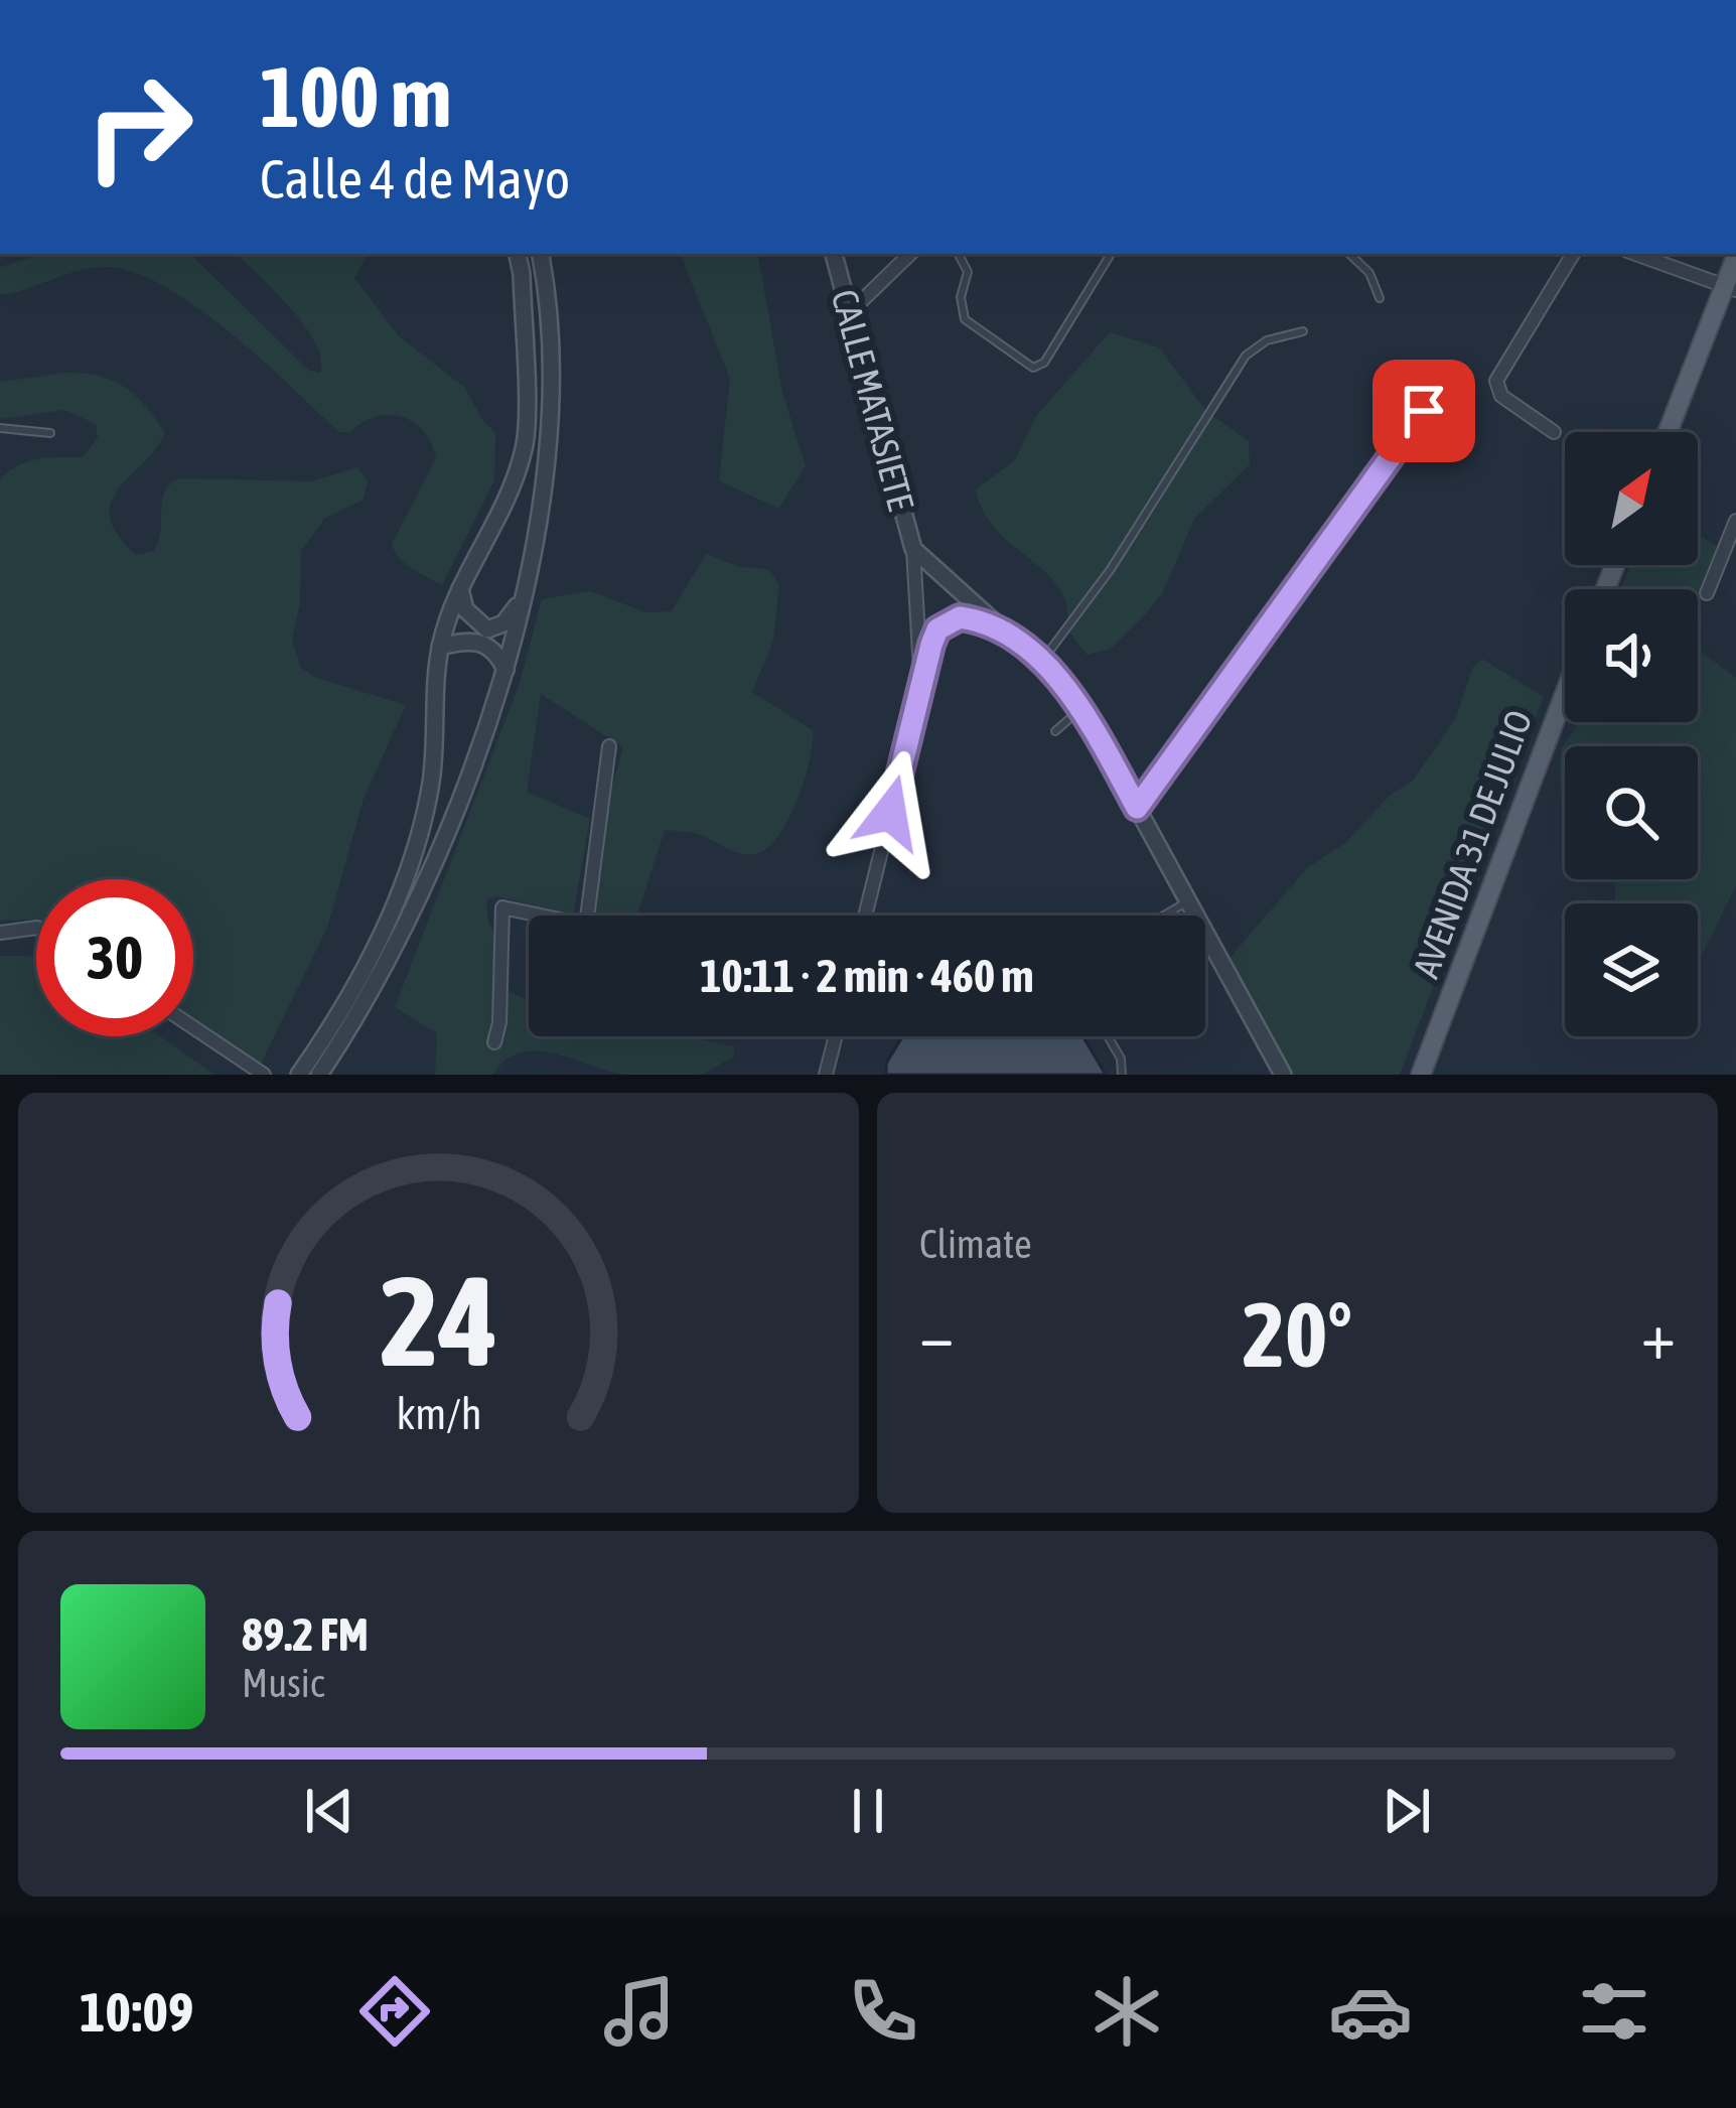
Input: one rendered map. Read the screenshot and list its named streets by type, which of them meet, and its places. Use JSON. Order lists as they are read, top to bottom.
{
  "streets": {
    "main road": ["AVENIDA 31 DE JULIO"],
    "street": ["CALLE MATASIETE"]
  },
  "north": "top right",
  "page": {
    "turn": ["100 m", "Calle 4 de Mayo"],
    "limit": "30",
    "trip": "10:11 · 2 min · 460 m",
    "tile": "Climate",
    "heat": ["−", "20°", "+"],
    "song": ["89.2 FM", "Music"],
    "tabs": "10:09",
    "gauge": ["24", "km/h"]
  }
}
